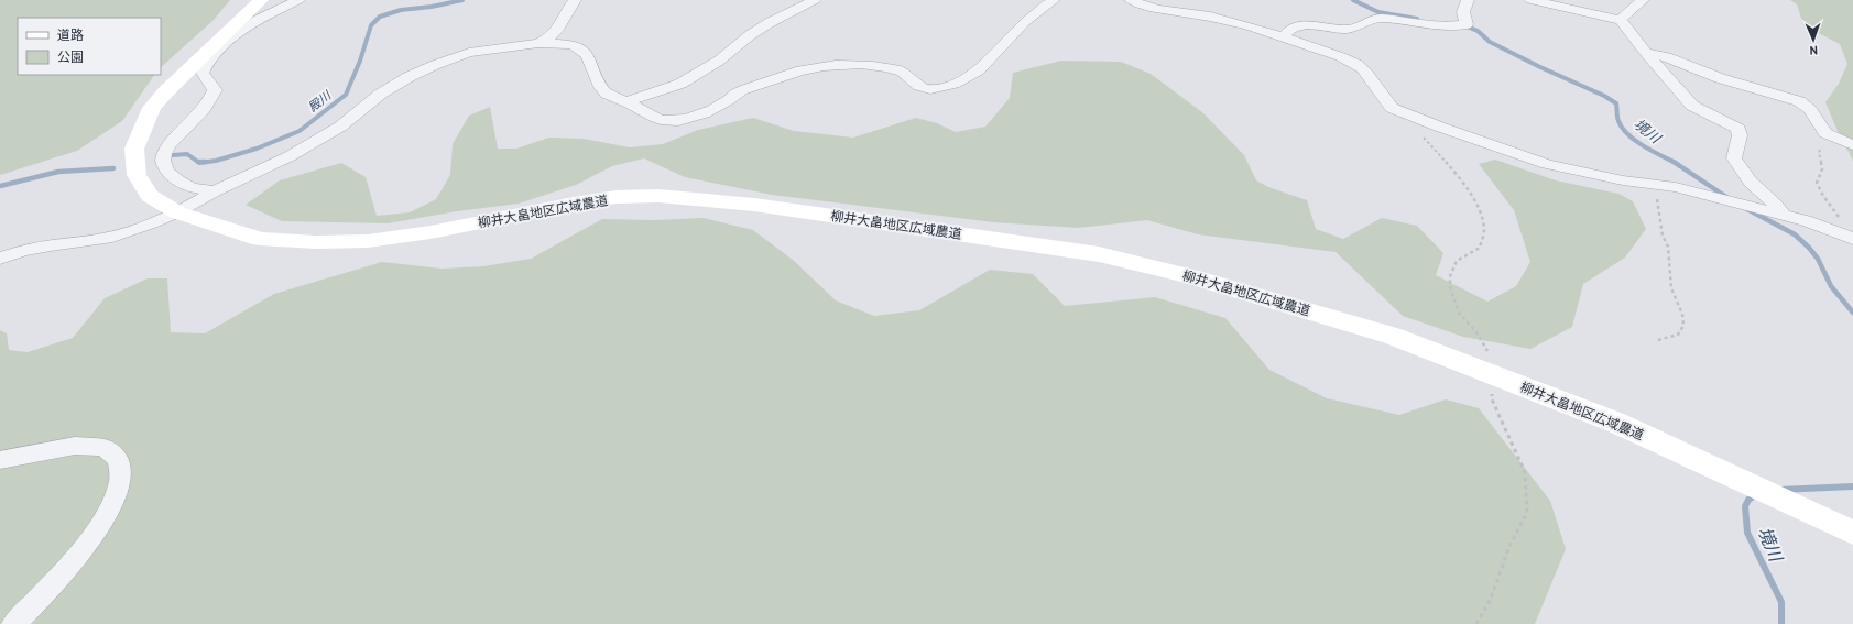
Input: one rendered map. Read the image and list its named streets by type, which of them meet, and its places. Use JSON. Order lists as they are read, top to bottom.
{
  "streets": {
    "street": ["柳井大畠地区広域農道"]
  },
  "water": ["殿川", "境川"],
  "legend": ["道路", "公園"],
  "north": "bottom"
}
